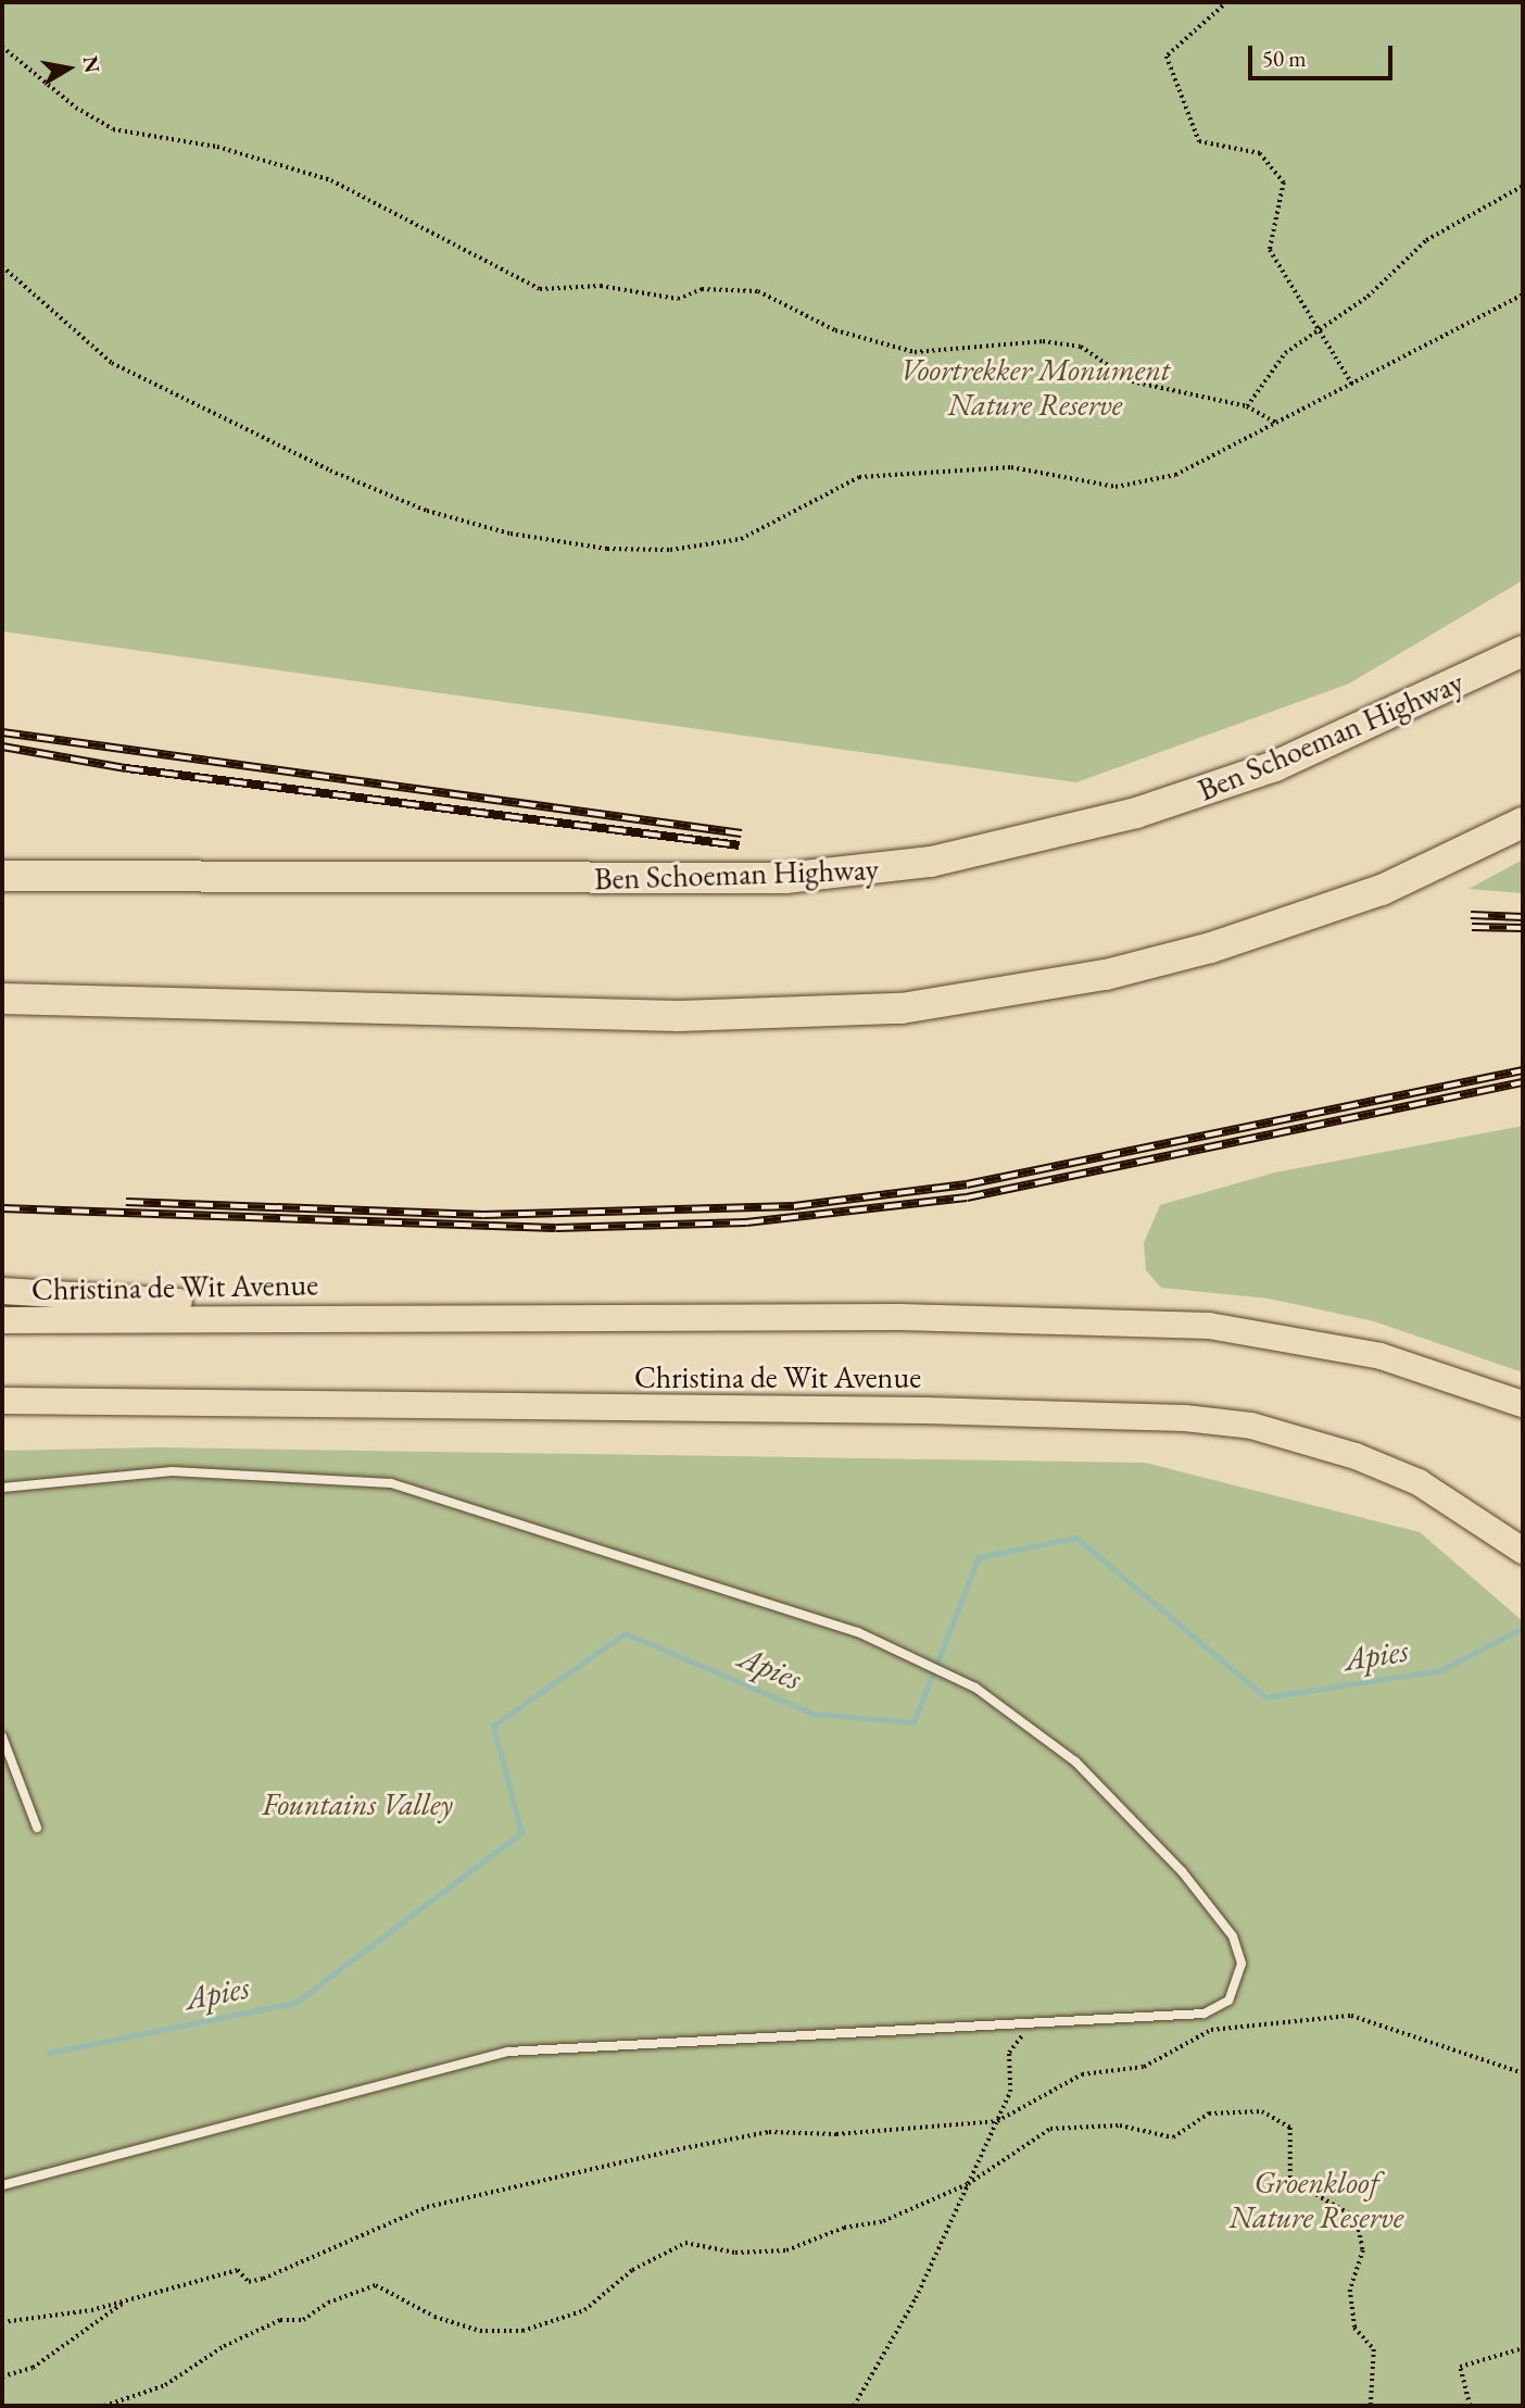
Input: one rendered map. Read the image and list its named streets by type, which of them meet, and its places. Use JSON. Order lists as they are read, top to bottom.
{
  "streets": {
    "highway": ["Ben Schoeman Highway"],
    "main road": ["Christina de Wit Avenue"]
  },
  "water": ["Apies"],
  "parks": ["Voortrekker Monument Nature Reserve", "Fountains Valley", "Groenkloof Nature Reserve"],
  "scale_bar": "50 m",
  "north": "right"
}
